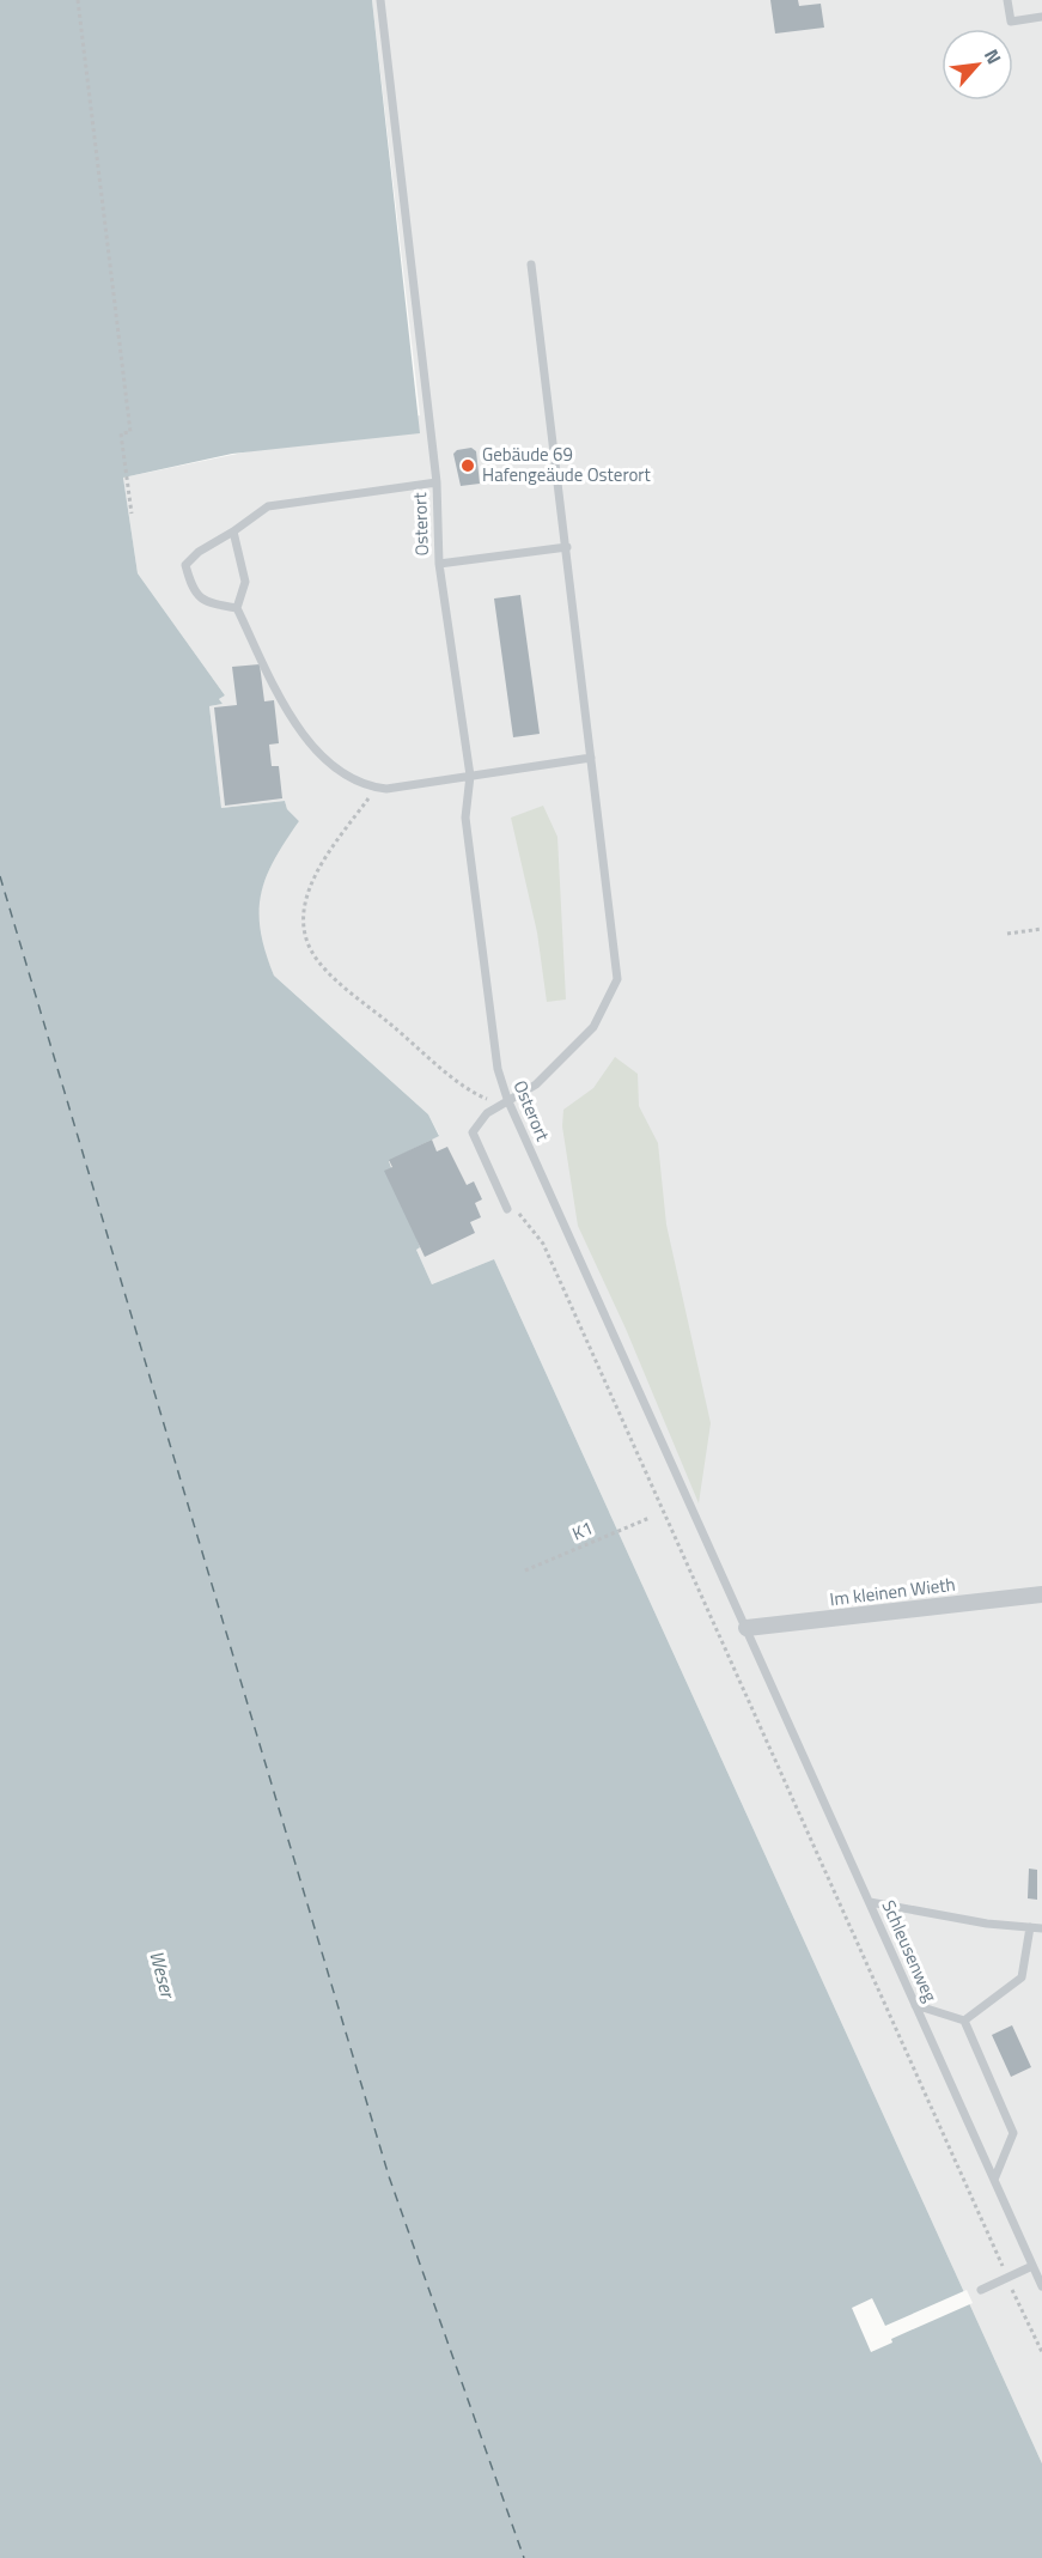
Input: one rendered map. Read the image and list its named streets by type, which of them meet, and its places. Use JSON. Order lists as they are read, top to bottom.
{
  "streets": {
    "street": ["Im kleinen Wieth"],
    "lane": ["Osterort", "Schleusenweg"],
    "path": ["K1"]
  },
  "crossings": [
    ["Osterort", "Im kleinen Wieth"],
    ["Osterort", "Schleusenweg"],
    ["Im kleinen Wieth", "Schleusenweg"]
  ],
  "water": ["Weser"],
  "places": ["Gebäude 69 Hafengeäude Osterort"],
  "north": "top right"
}
